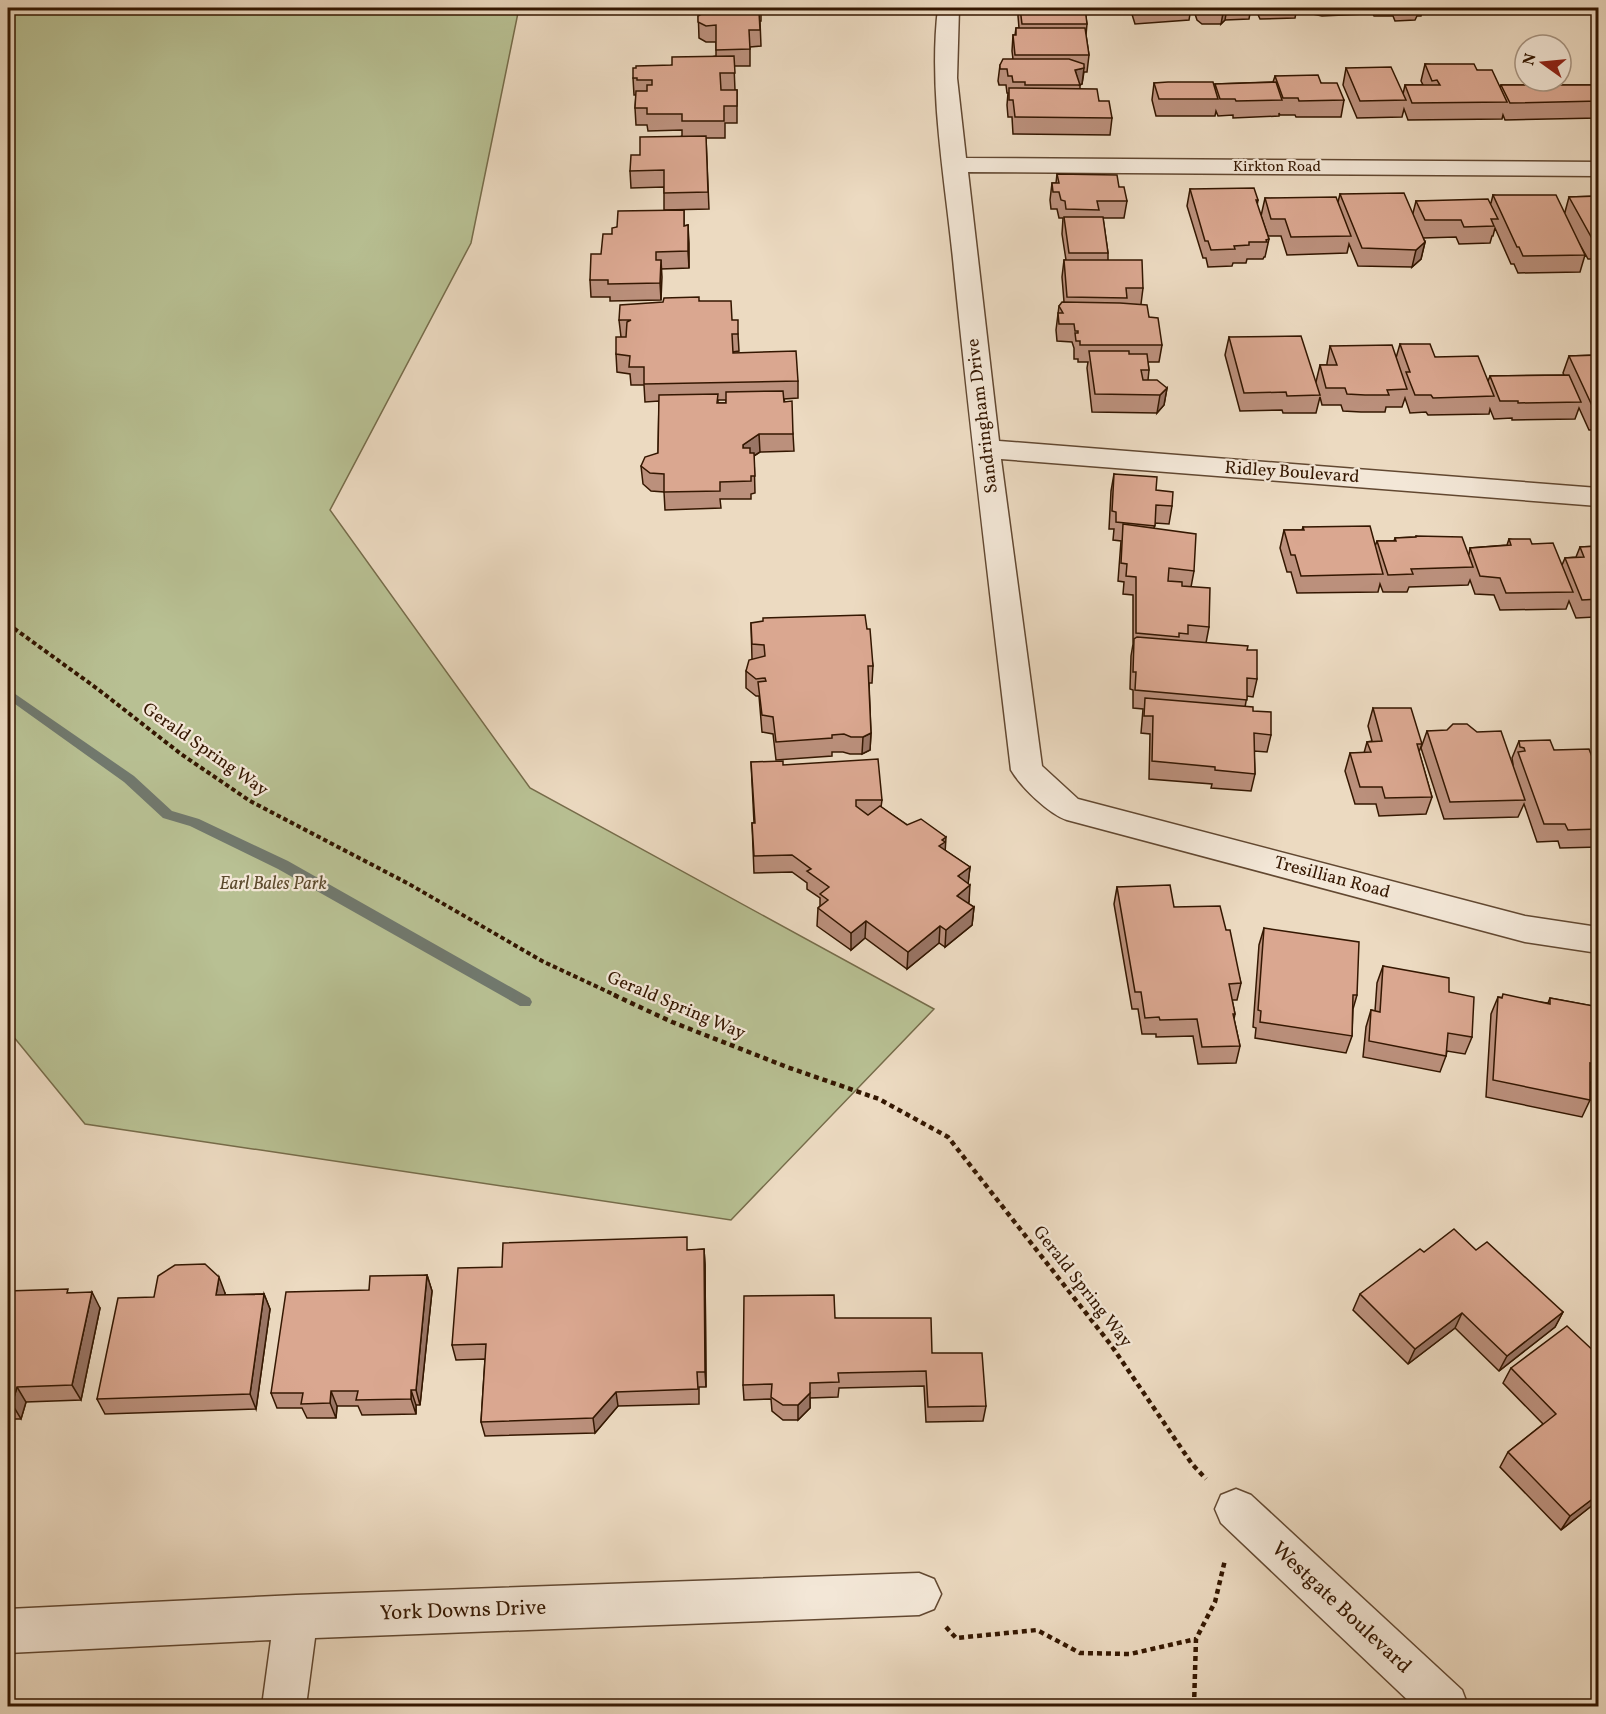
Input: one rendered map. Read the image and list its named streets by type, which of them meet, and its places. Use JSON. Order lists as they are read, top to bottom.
{
  "streets": {
    "street": [
      "Kirkton Road",
      "Sandringham Drive",
      "Ridley Boulevard",
      "Tresillian Road",
      "Westgate Boulevard",
      "York Downs Drive"
    ],
    "path": ["Gerald Spring Way"]
  },
  "crossings": [
    ["Kirkton Road", "Sandringham Drive"],
    ["Sandringham Drive", "Ridley Boulevard"],
    ["Sandringham Drive", "Tresillian Road"],
    ["Gerald Spring Way", "Westgate Boulevard"]
  ],
  "parks": ["Earl Bales Park"],
  "north": "left"
}
